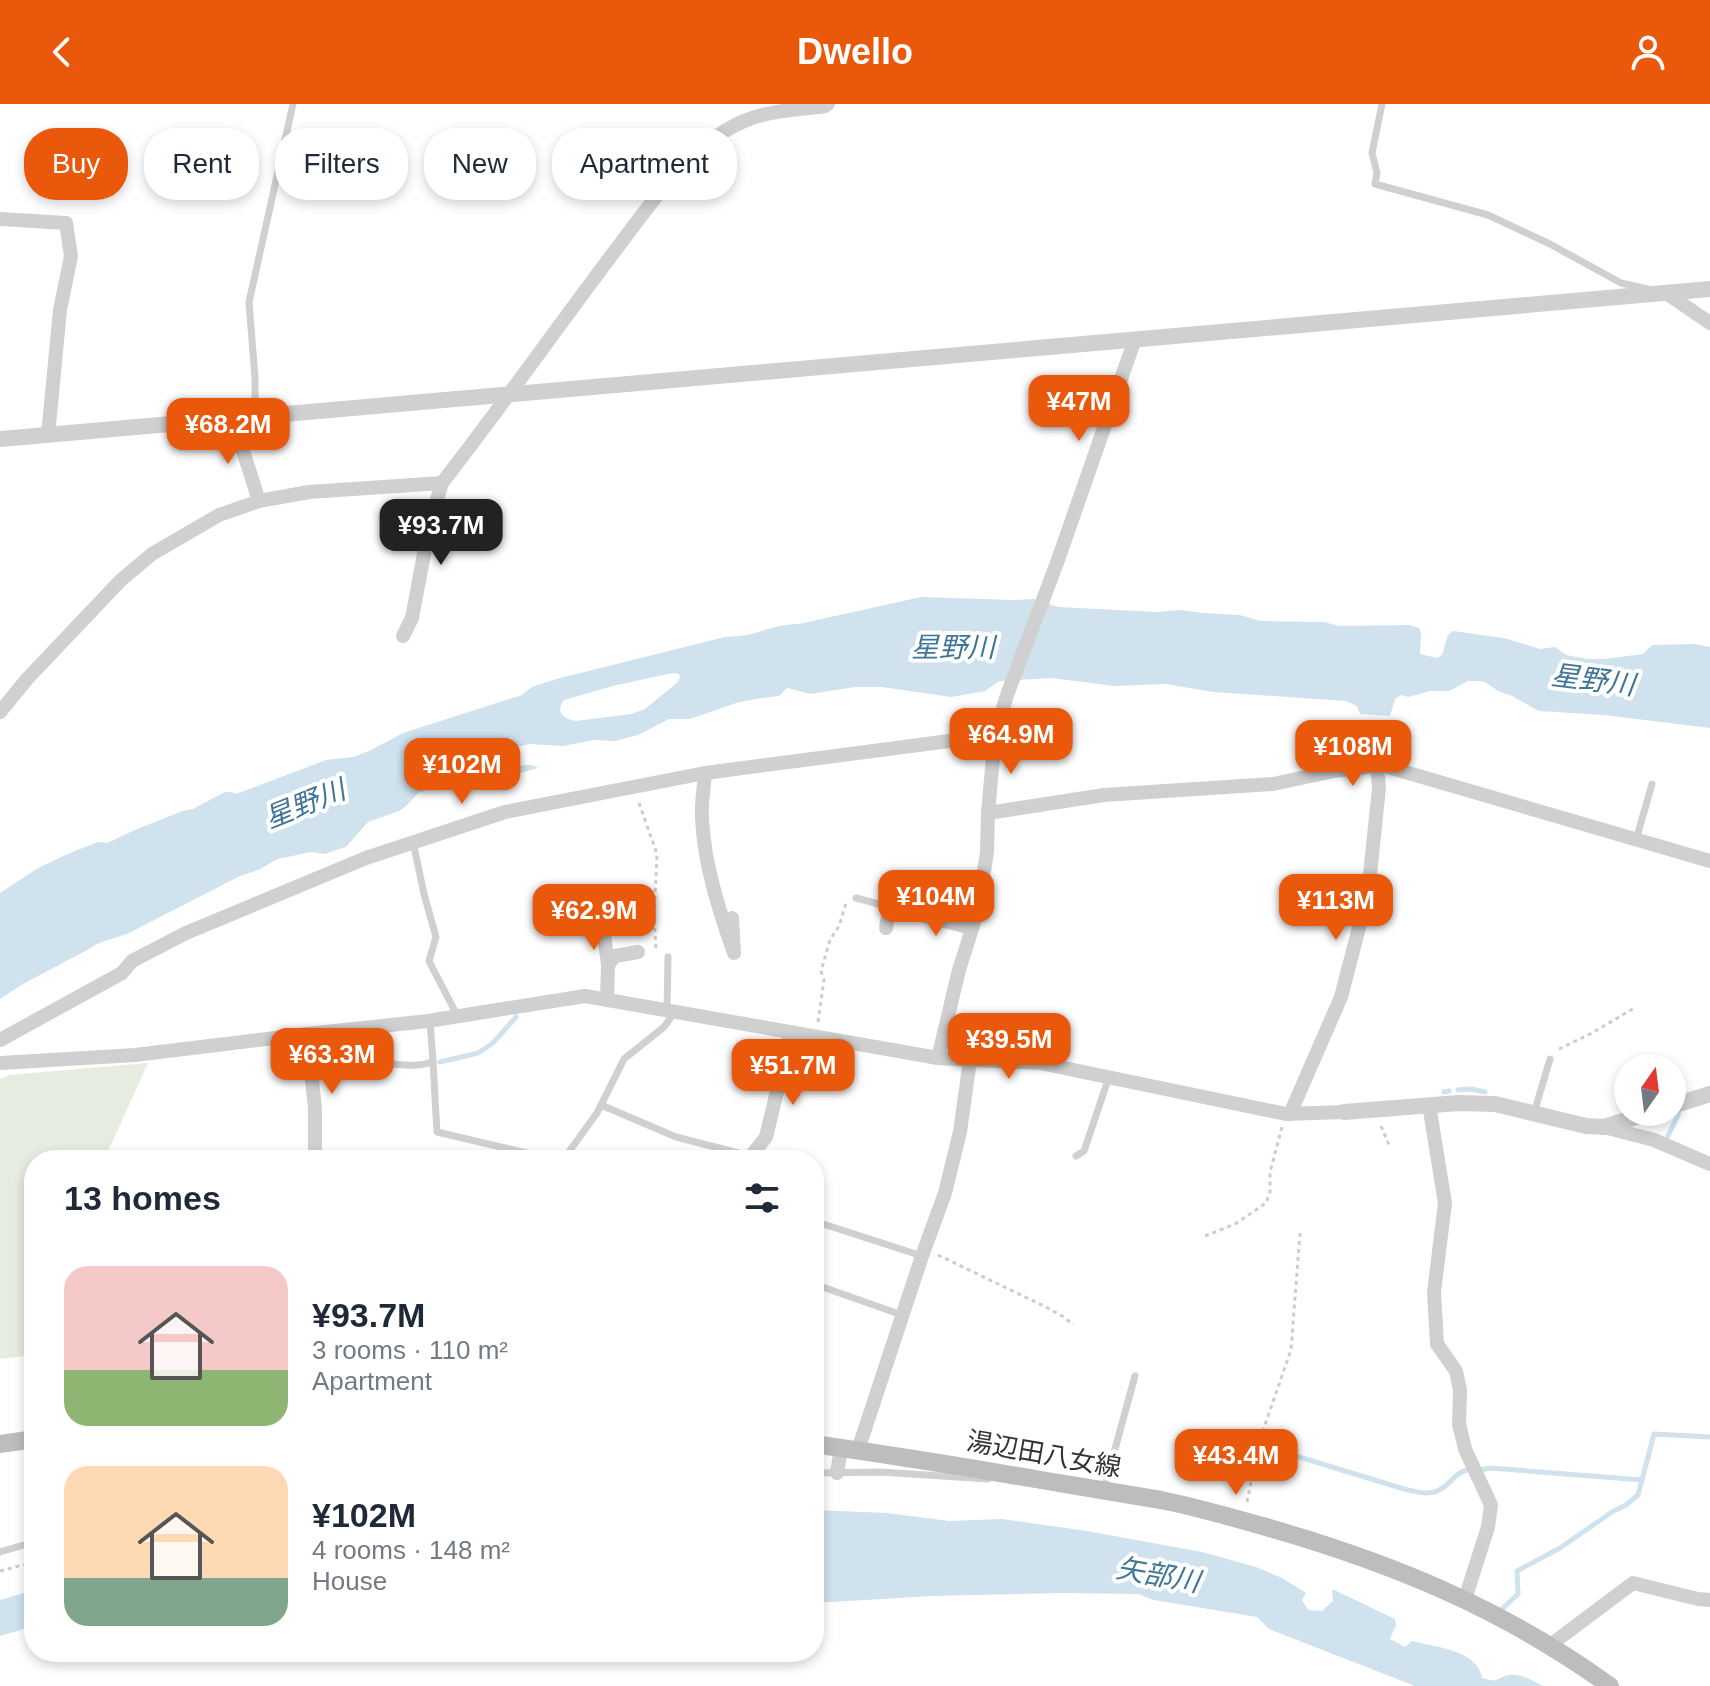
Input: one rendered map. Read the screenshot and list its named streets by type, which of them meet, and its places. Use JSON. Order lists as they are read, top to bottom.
{
  "streets": {
    "main road": ["湯辺田八女線"]
  },
  "water": ["星野川", "矢部川"],
  "north": "top",
  "page": {
    "header": "Dwello",
    "chip": [
      "Buy",
      "Rent",
      "Filters",
      "New",
      "Apartment"
    ],
    "price": [
      "¥47M",
      "¥68.2M",
      "¥93.7M",
      "¥64.9M",
      "¥108M",
      "¥102M",
      "¥104M",
      "¥113M",
      "¥62.9M",
      "¥39.5M",
      "¥63.3M",
      "¥51.7M",
      "¥43.4M"
    ],
    "heading": "13 homes",
    "list": [
      {
        "name": "¥93.7M",
        "note": "3 rooms · 110 m² · Apartment"
      },
      {
        "name": "¥102M",
        "note": "4 rooms · 148 m² · House"
      }
    ]
  }
}
